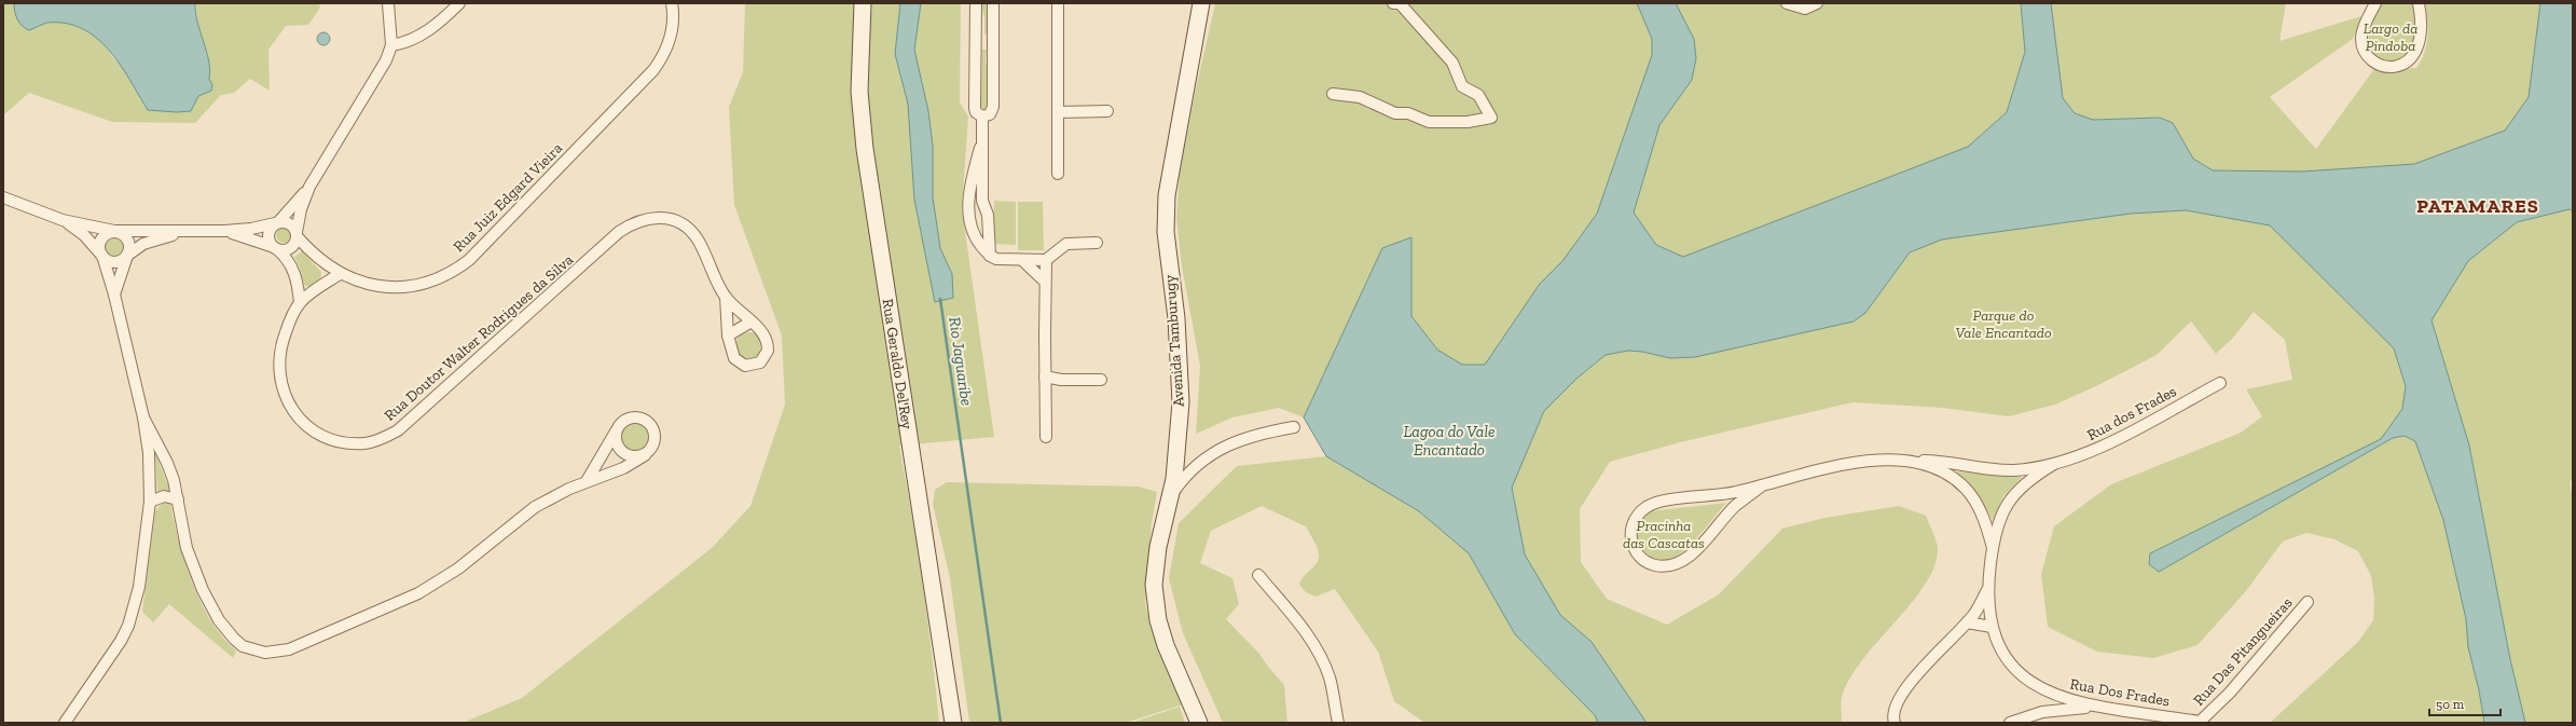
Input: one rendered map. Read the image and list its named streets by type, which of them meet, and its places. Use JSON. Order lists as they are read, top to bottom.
{
  "streets": {
    "main road": ["Avenida Tamburugy", "Rua Geraldo Del'Rey"],
    "street": [
      "Rua Juiz Edgard Vieira",
      "Rua Doutor Walter Rodrigues da Silva",
      "Rua dos Frades",
      "Rua Das Pitangueiras",
      "Rua Dos Frades"
    ]
  },
  "crossings": [
    ["Rua Juiz Edgard Vieira", "Rua Doutor Walter Rodrigues da Silva"],
    ["Rua dos Frades", "Rua Dos Frades"],
    ["Rua Das Pitangueiras", "Rua Dos Frades"]
  ],
  "districts": ["PATAMARES"],
  "water": ["Rio Jaguaribe", "Lagoa do Vale Encantado"],
  "parks": ["Largo da Pindoba", "Parque do Vale Encantado", "Pracinha das Cascatas"],
  "scale_bar": "50 m"
}
